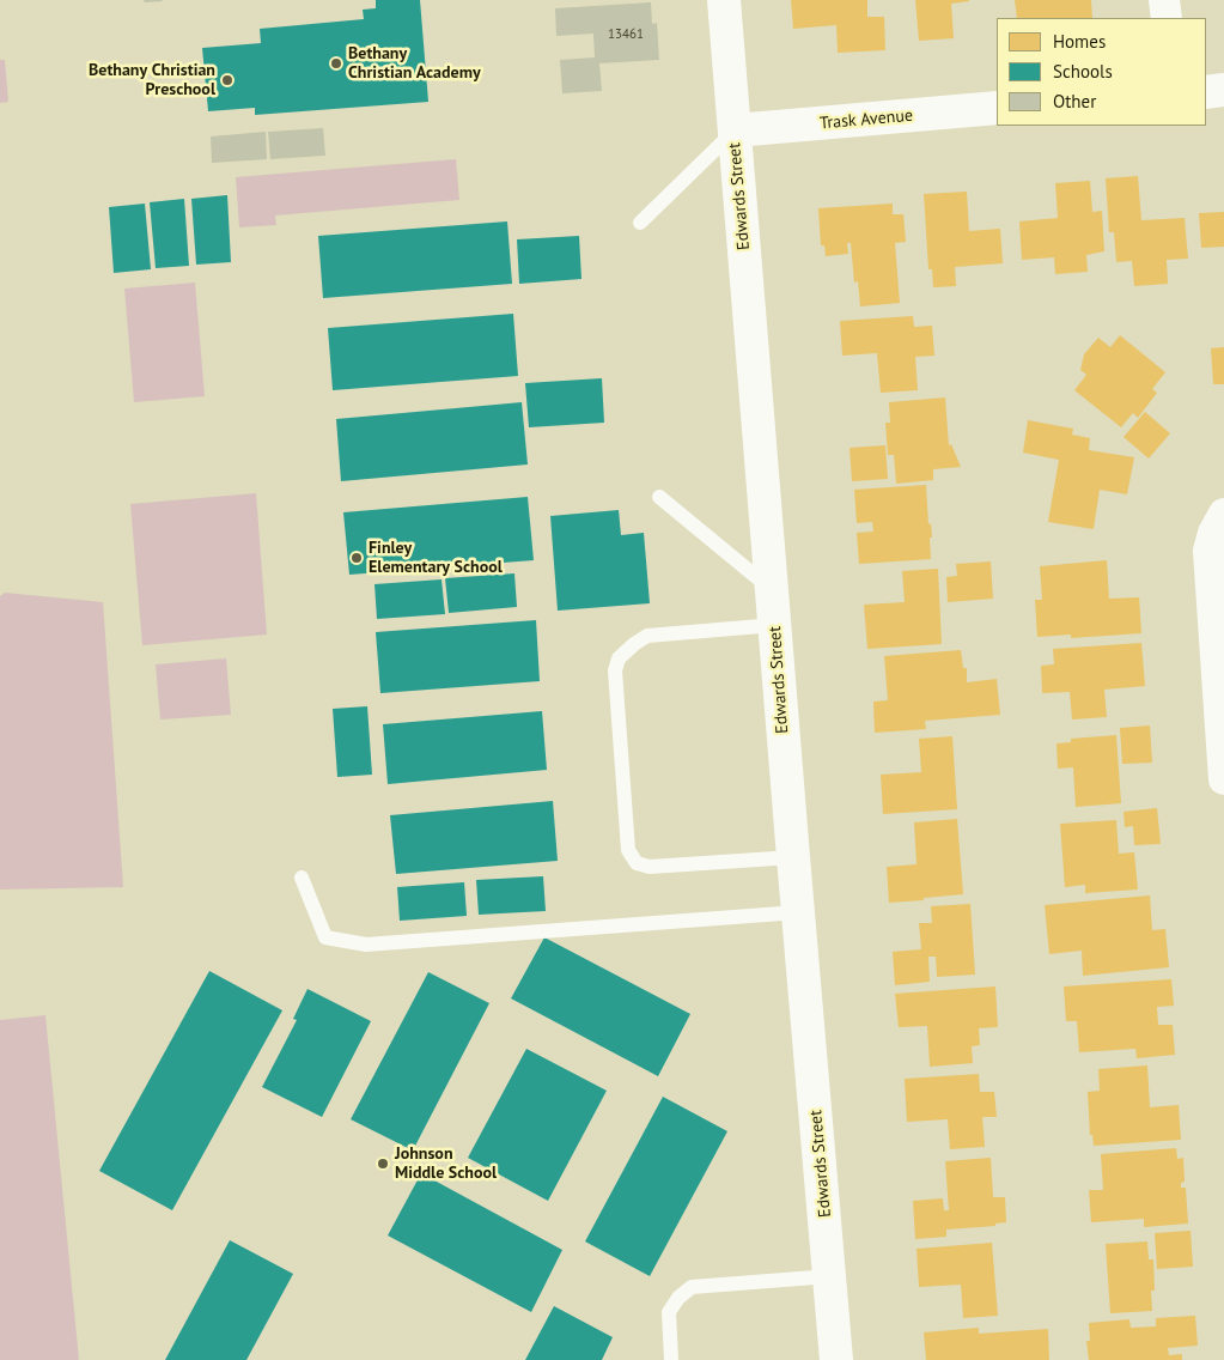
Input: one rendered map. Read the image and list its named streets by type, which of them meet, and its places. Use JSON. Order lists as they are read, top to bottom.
{
  "streets": {
    "street": ["Trask Avenue", "Edwards Street"]
  },
  "crossings": [
    ["Trask Avenue", "Edwards Street"]
  ],
  "places": [
    "Bethany Christian Academy",
    "Bethany Christian Preschool",
    "Finley Elementary School",
    "Johnson Middle School"
  ],
  "house_numbers": ["13461"],
  "legend": ["Homes", "Schools", "Other"]
}
